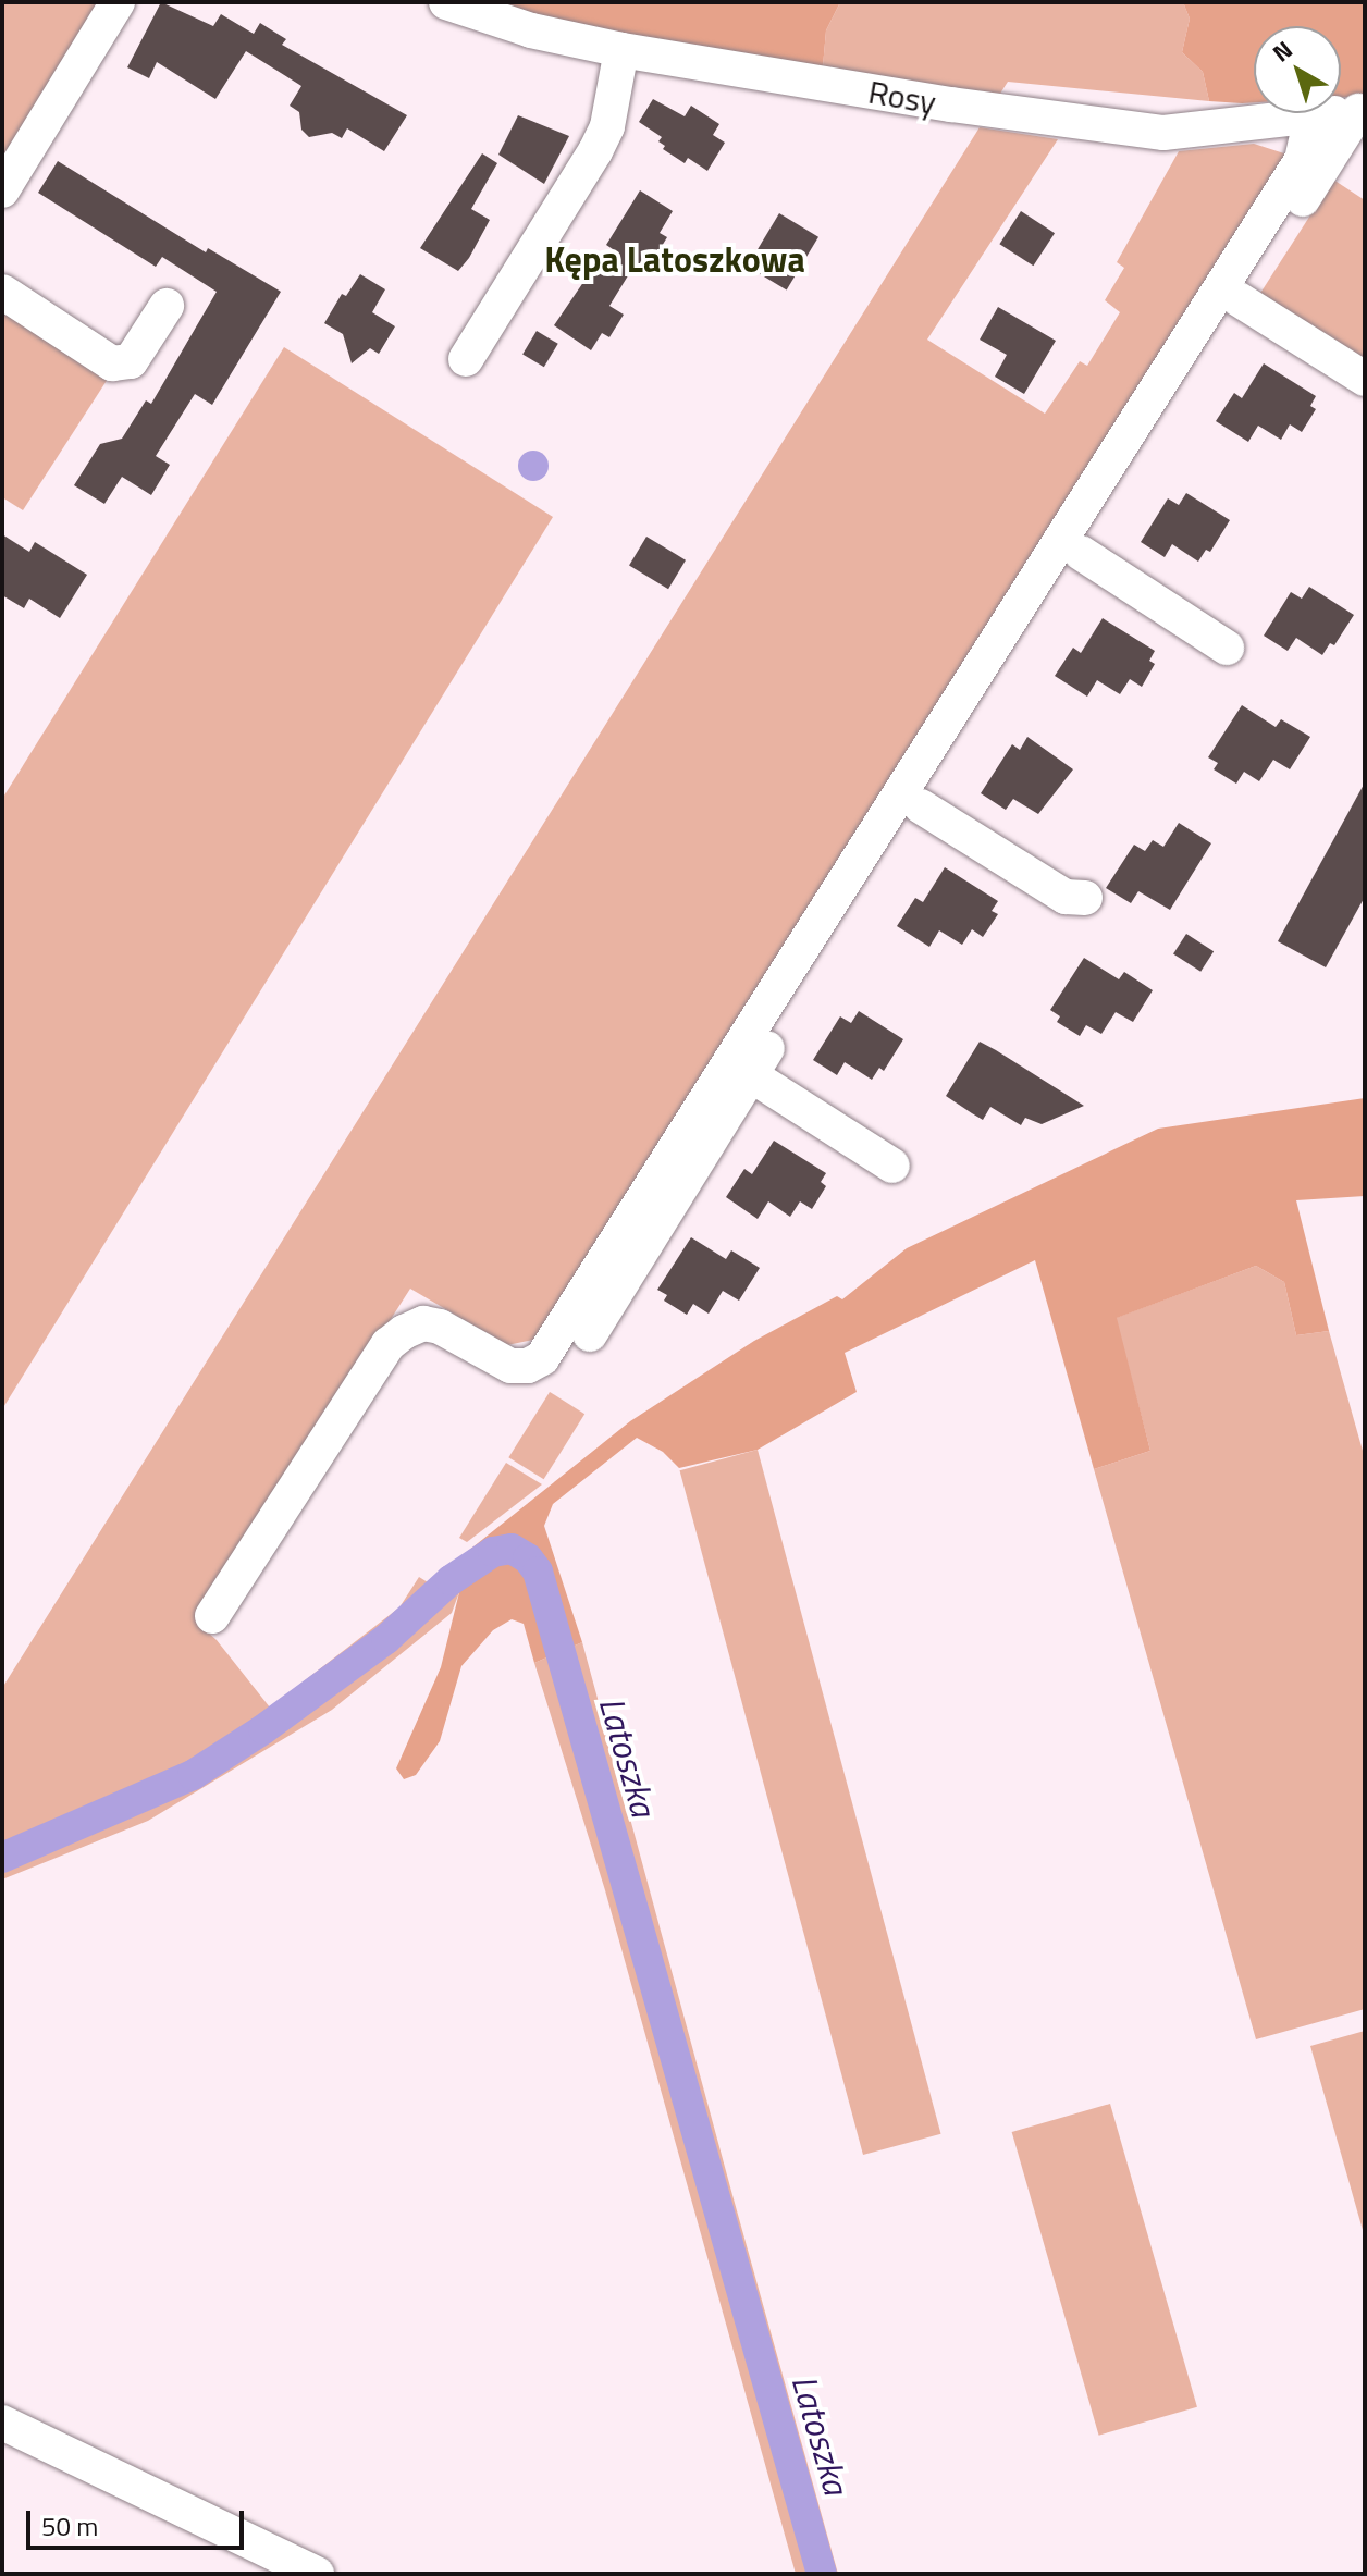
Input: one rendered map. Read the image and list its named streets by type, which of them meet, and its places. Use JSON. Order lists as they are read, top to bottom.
{
  "streets": {
    "street": ["Rosy"]
  },
  "districts": ["Kępa Latoszkowa"],
  "water": ["Latoszka"],
  "scale_bar": "50 m",
  "north": "top left"
}
